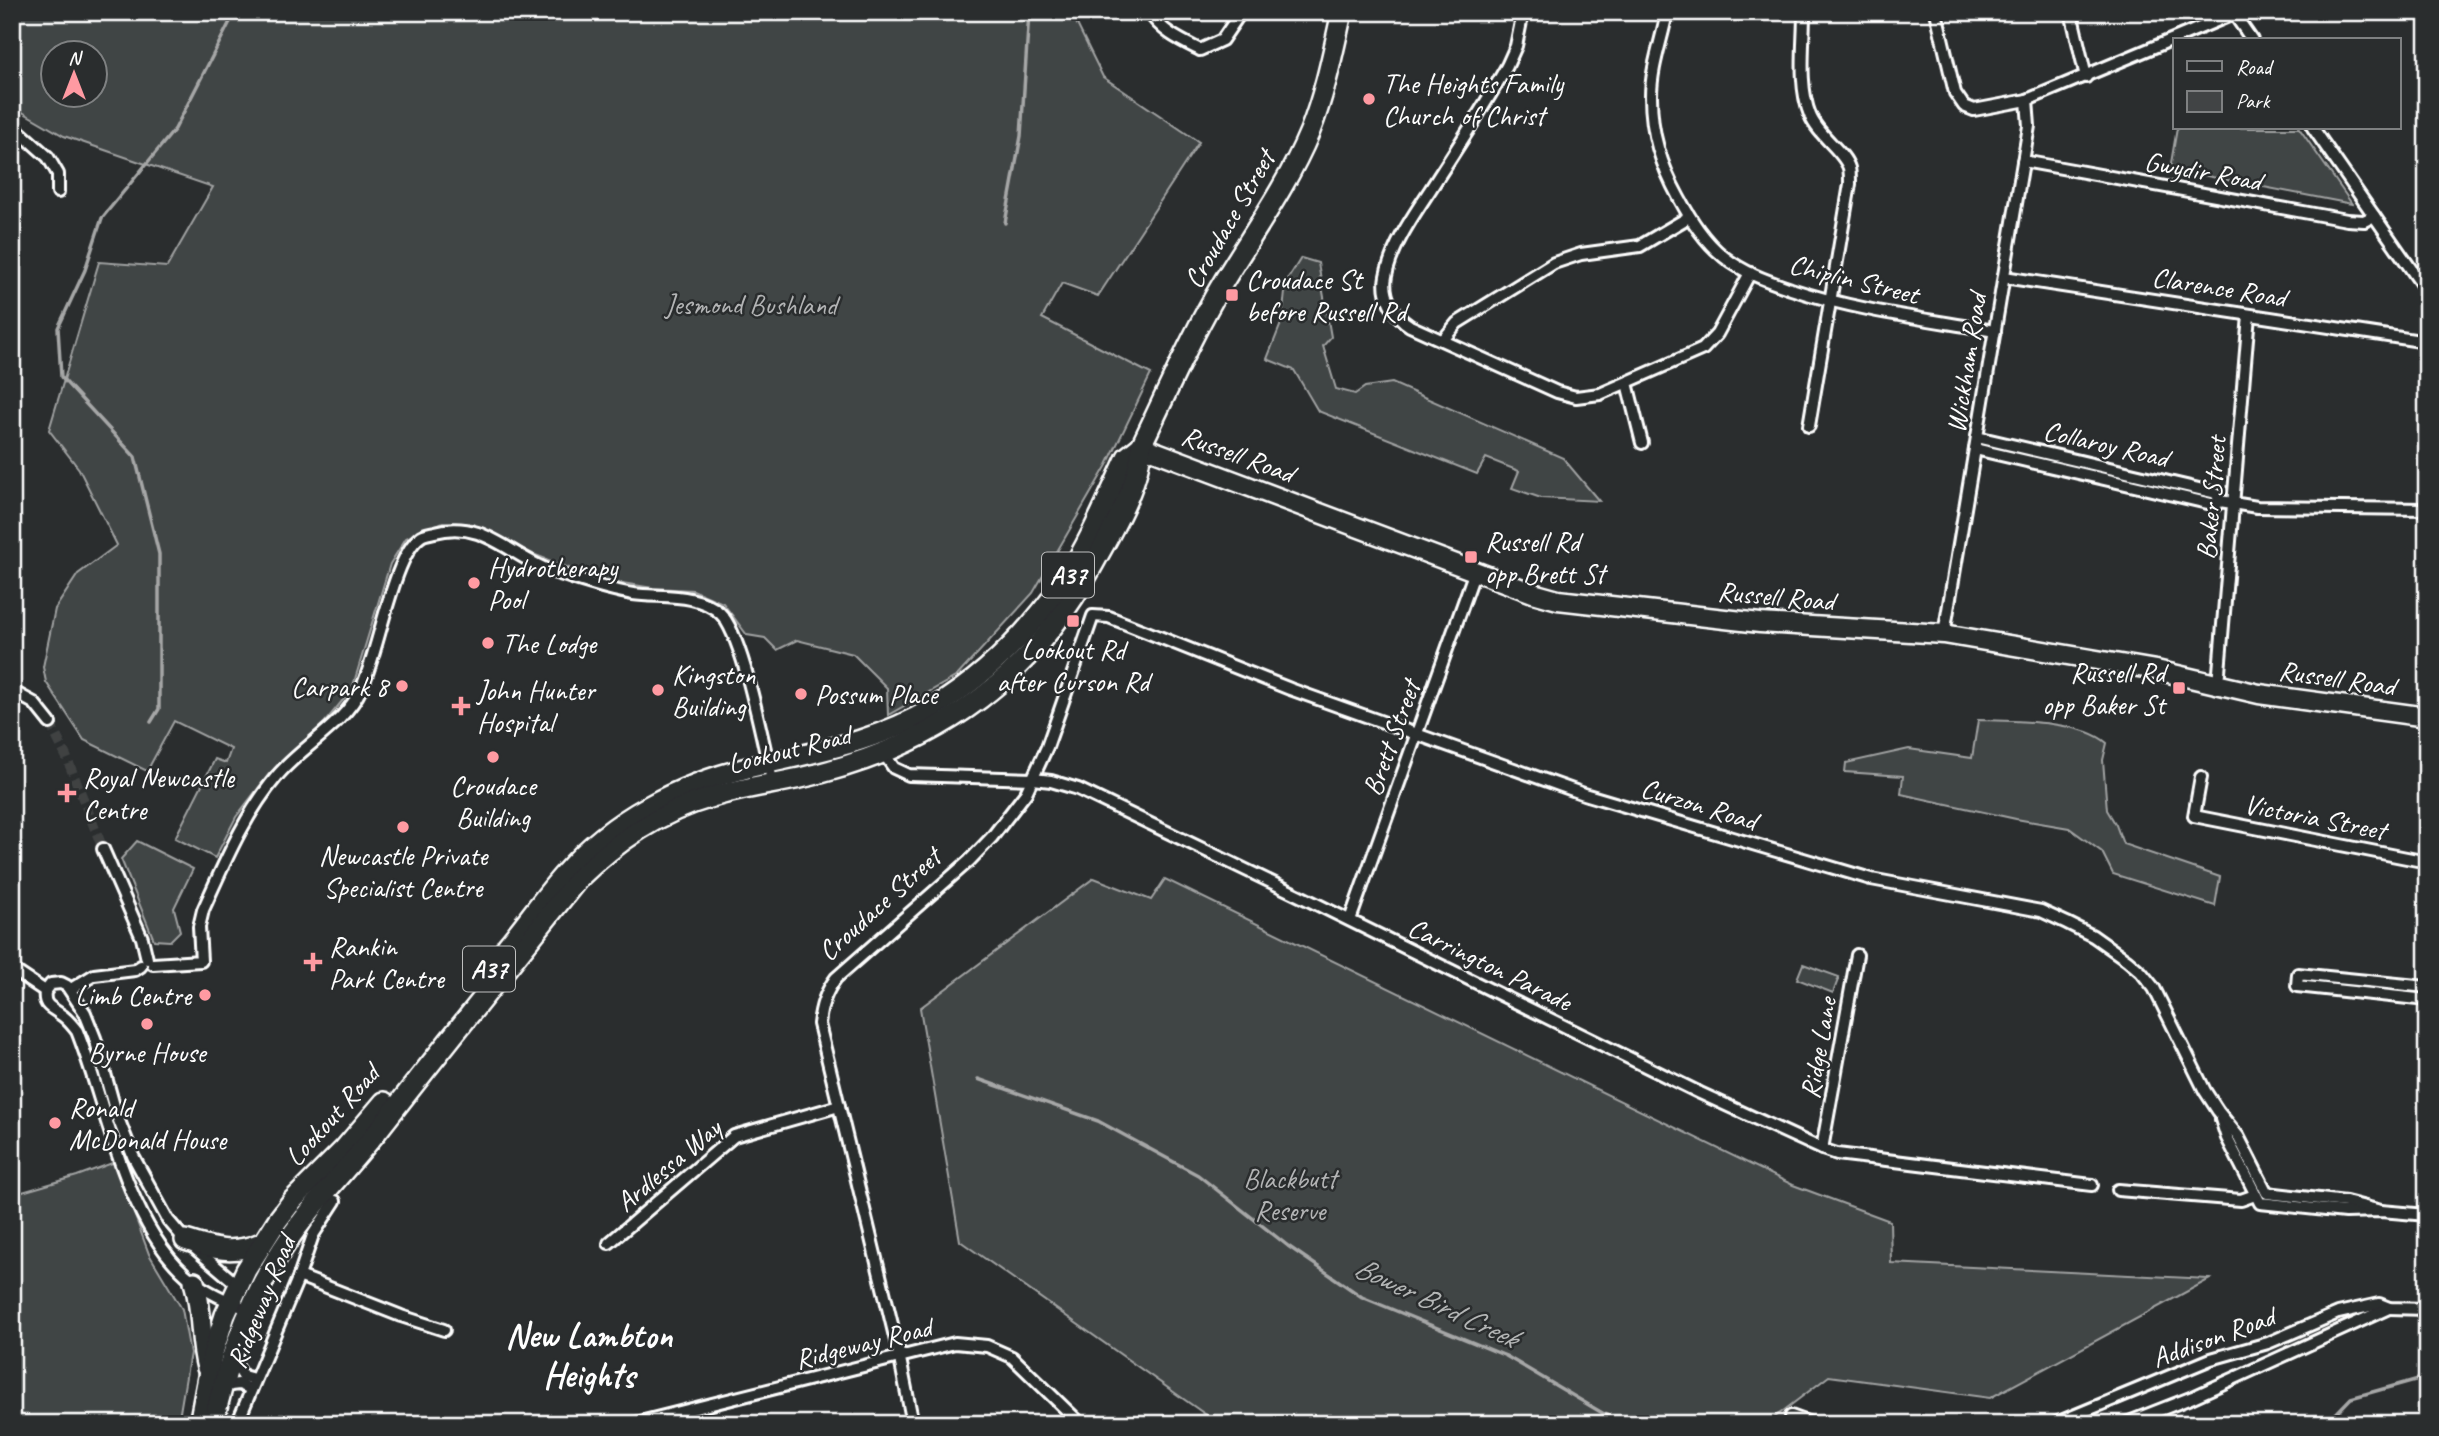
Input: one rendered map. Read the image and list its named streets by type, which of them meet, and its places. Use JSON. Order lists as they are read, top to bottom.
{
  "streets": {
    "highway": ["Croudace Street", "A37", "Lookout Road"],
    "main road": ["Russell Road"],
    "street": [
      "Gwydir Road",
      "Chiplin Street",
      "Clarence Road",
      "Wickham Road",
      "Collaroy Road",
      "Baker Street",
      "Brett Street",
      "Curzon Road",
      "Victoria Street",
      "Carrington Parade",
      "Ridge Lane",
      "Ardlessa Way",
      "Ridgeway Road",
      "Addison Road"
    ]
  },
  "crossings": [
    ["Gwydir Road", "Wickham Road"],
    ["Croudace Street", "Russell Road"],
    ["Croudace Street", "Lookout Road"],
    ["Croudace Street", "Curzon Road"],
    ["Croudace Street", "Carrington Parade"],
    ["Croudace Street", "Ardlessa Way"],
    ["Croudace Street", "Ridgeway Road"],
    ["Chiplin Street", "Wickham Road"],
    ["Clarence Road", "Wickham Road"],
    ["Clarence Road", "Baker Street"],
    ["Wickham Road", "Collaroy Road"],
    ["Wickham Road", "Russell Road"],
    ["Collaroy Road", "Baker Street"],
    ["Russell Road", "Baker Street"],
    ["Russell Road", "Brett Street"],
    ["Russell Road", "Lookout Road"],
    ["Brett Street", "Curzon Road"],
    ["Brett Street", "Carrington Parade"],
    ["Lookout Road", "Carrington Parade"],
    ["Carrington Parade", "Ridge Lane"]
  ],
  "districts": ["New Lambton Heights"],
  "water": ["Bower Bird Creek"],
  "parks": ["Jesmond Bushland", "Blackbutt Reserve"],
  "places": {
    "other": [
      "The Heights Family Church of Christ",
      "Hydrotherapy Pool",
      "The Lodge",
      "Carpark 8",
      "Kingston Building",
      "Possum Place",
      "Croudace Building",
      "Newcastle Private Specialist Centre",
      "Limb Centre",
      "Byrne House",
      "Ronald McDonald House"
    ],
    "transit": [
      "Croudace St before Russell Rd",
      "Russell Rd opp Brett St",
      "Lookout Rd after Curson Rd",
      "Russell Rd opp Baker St"
    ],
    "health": ["John Hunter Hospital", "Royal Newcastle Centre", "Rankin Park Centre"]
  },
  "legend": ["Road", "Park"],
  "north": "top"
}
